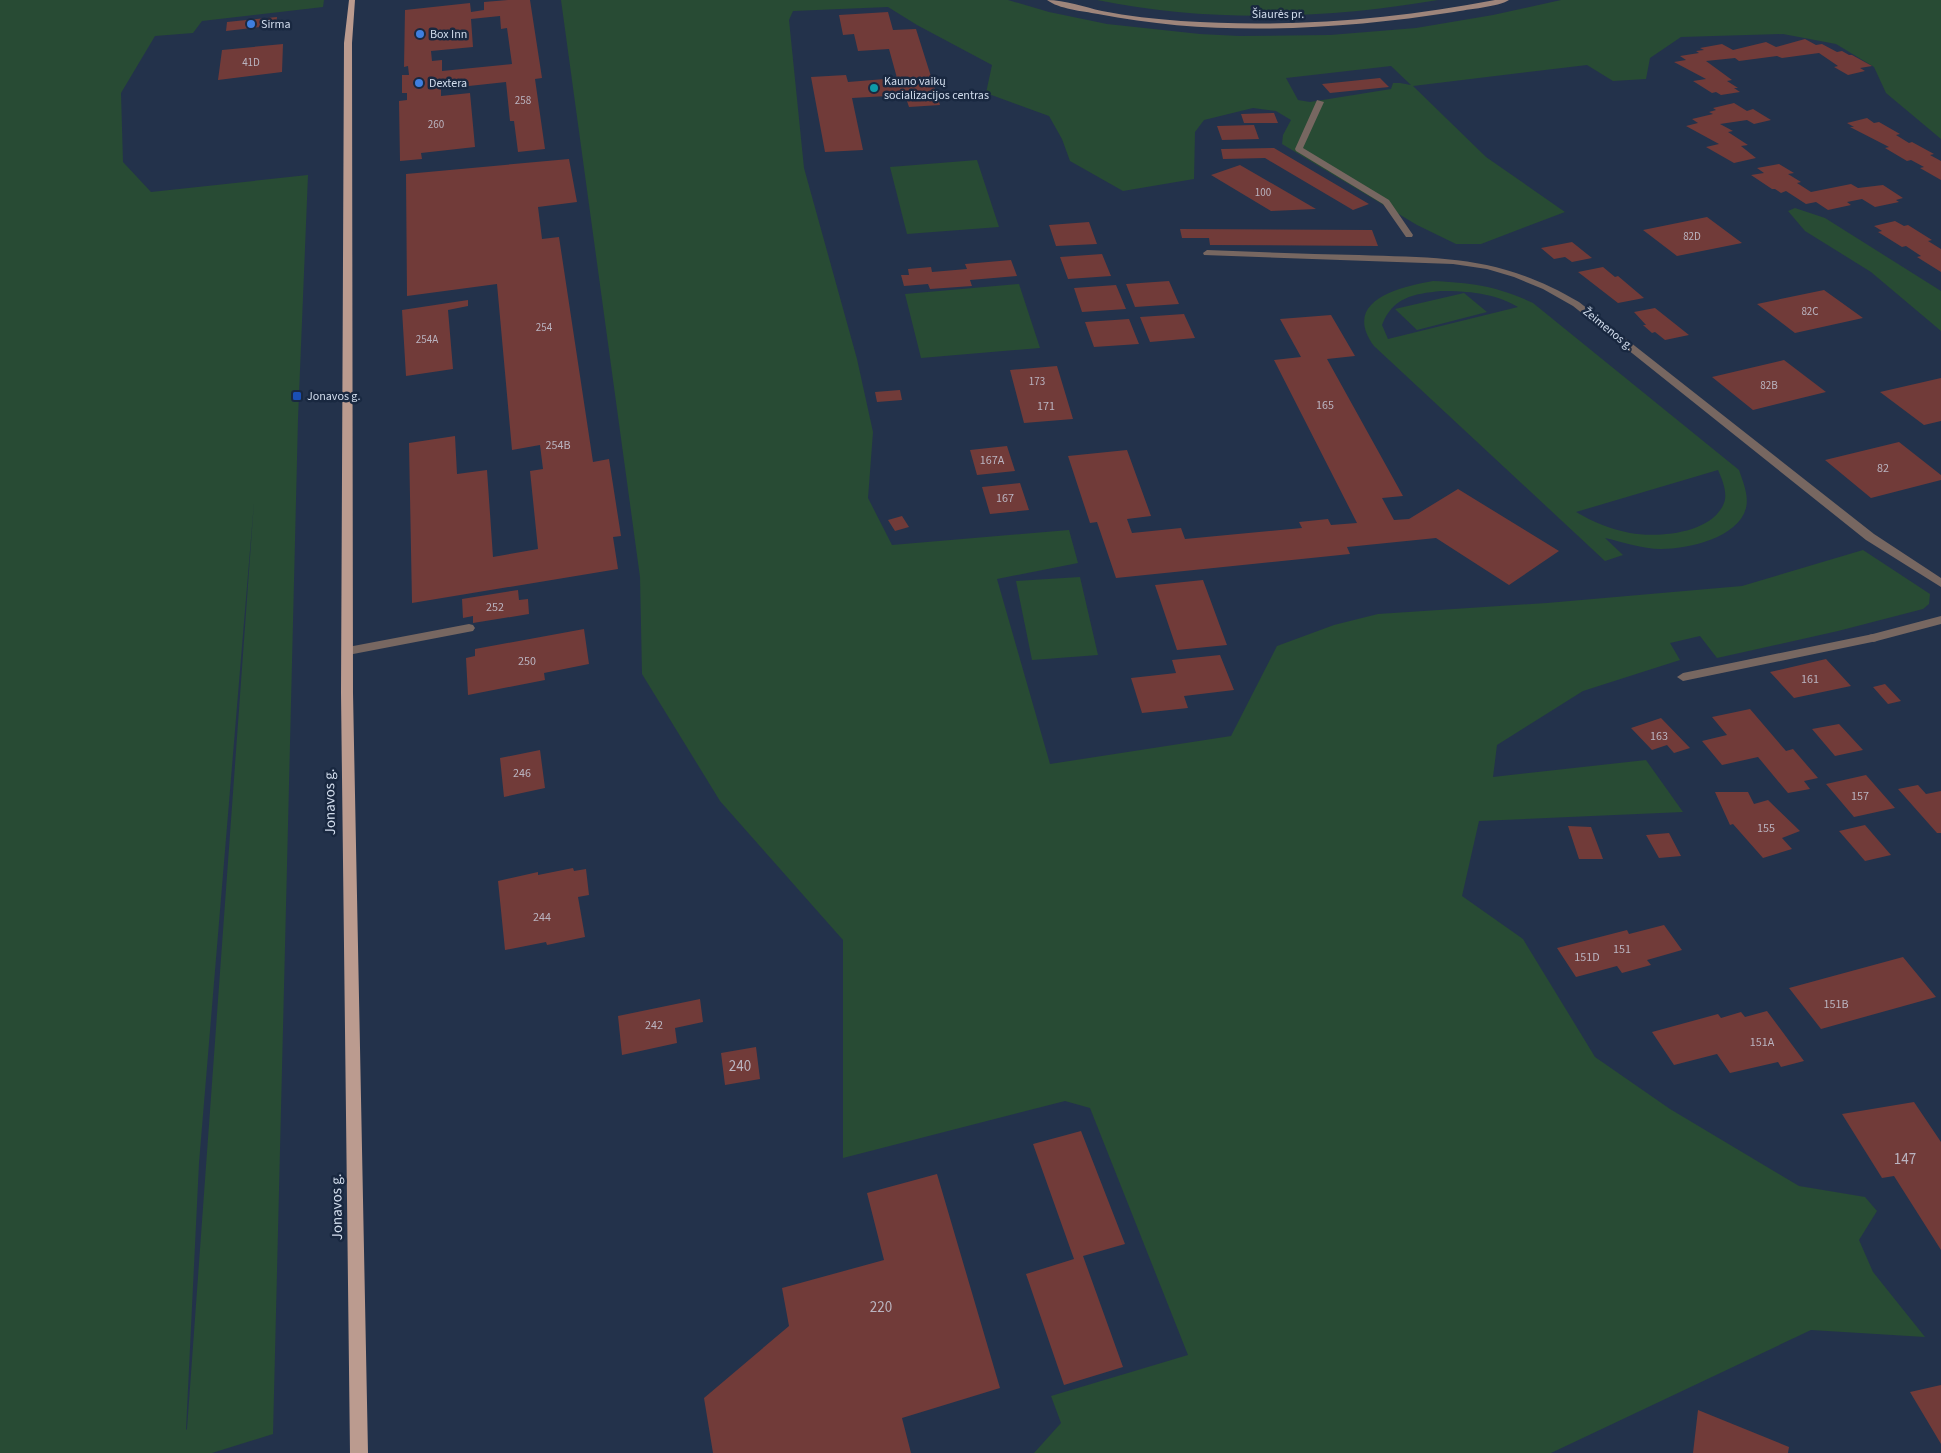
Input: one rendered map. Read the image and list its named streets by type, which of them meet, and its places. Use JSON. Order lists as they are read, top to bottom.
{
  "streets": {
    "main road": ["Šiaurės pr.", "Jonavos g."],
    "street": ["Žeimenos g."]
  },
  "places": {
    "other": [
      "Sirma",
      "Box Inn",
      "Dextera",
      "Kauno vaikų socializacijos centras"
    ],
    "transit": ["Jonavos g."]
  },
  "house_numbers": [
    "41D",
    "258",
    "260",
    "100",
    "82D",
    "82C",
    "254",
    "254A",
    "173",
    "82B",
    "165",
    "171",
    "254B",
    "167A",
    "82",
    "167",
    "252",
    "250",
    "161",
    "163",
    "246",
    "157",
    "155",
    "244",
    "151",
    "151D",
    "151B",
    "242",
    "151A",
    "240",
    "147",
    "220"
  ]
}
